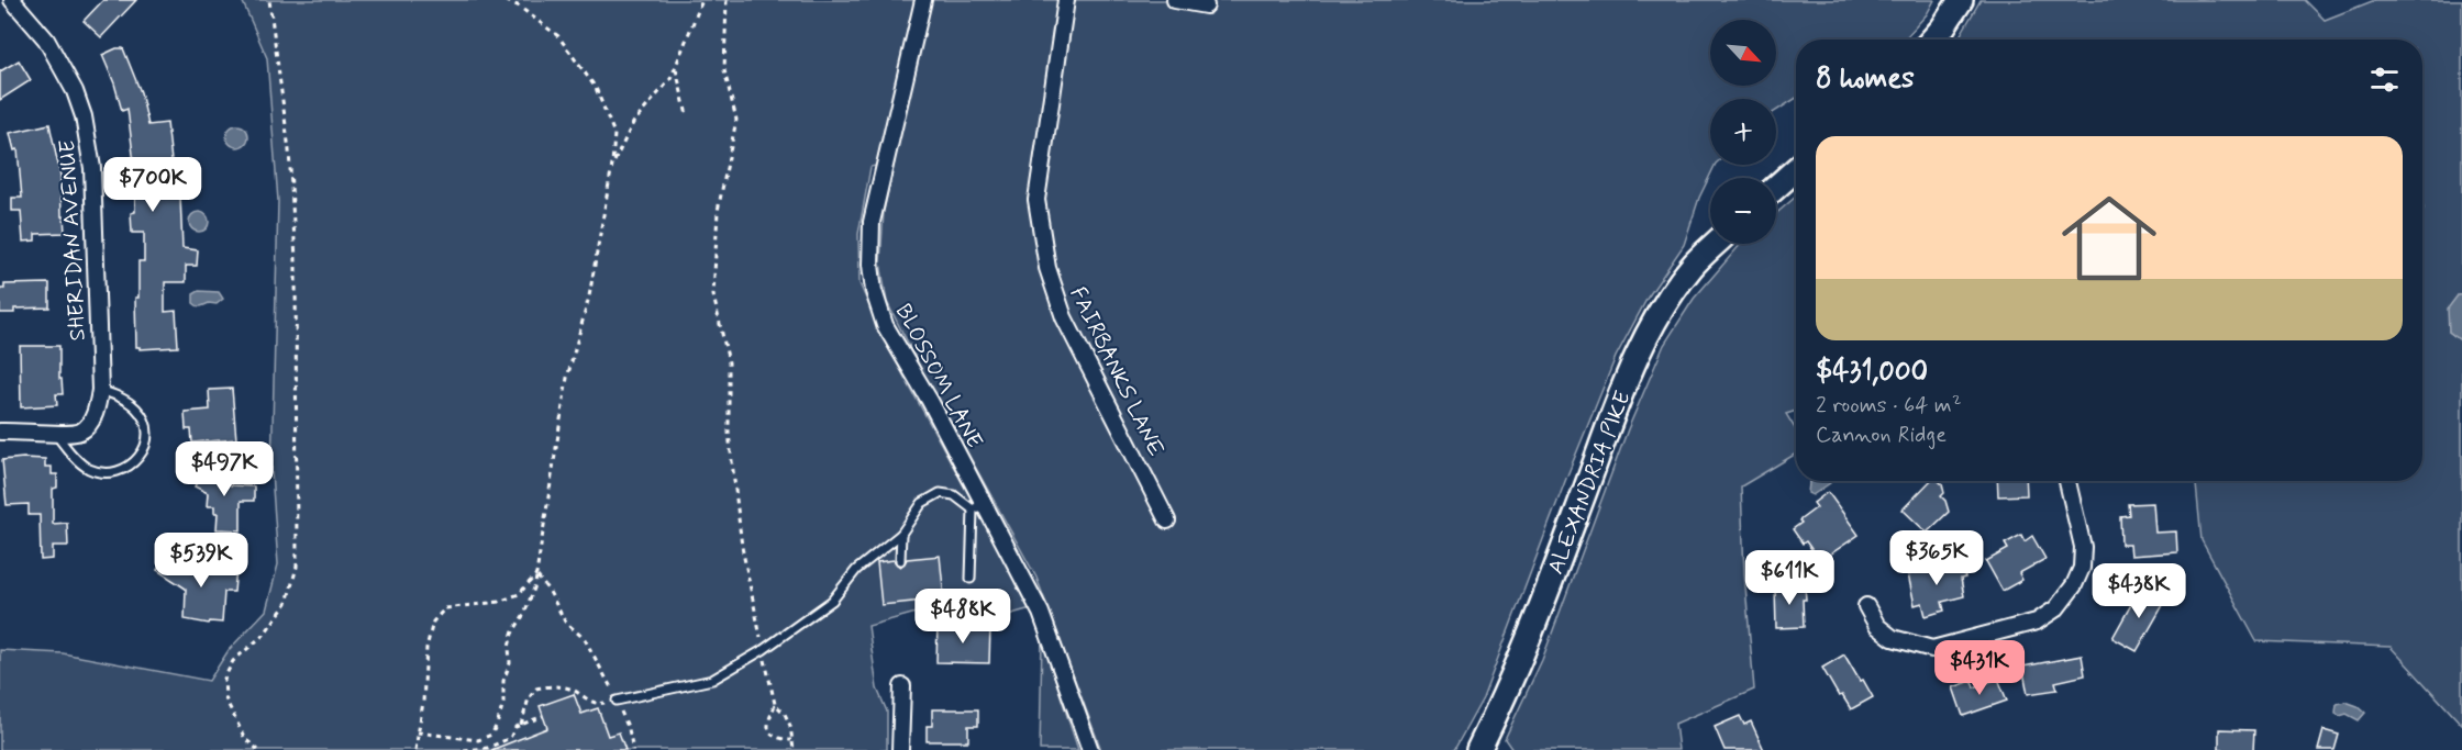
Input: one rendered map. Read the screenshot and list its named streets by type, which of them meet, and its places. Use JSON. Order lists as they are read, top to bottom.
{
  "streets": {
    "main road": ["ALEXANDRIA PIKE"],
    "street": ["SHERIDAN AVENUE", "FAIRBANKS LANE", "BLOSSOM LANE"]
  },
  "north": "bottom right",
  "page": {
    "map_buttons": ["+", "−"],
    "heading": "8 homes",
    "list": [
      {
        "name": "$431,000",
        "note": "2 rooms · 64 m² · Cannon Ridge"
      }
    ],
    "price": [
      "$700K",
      "$497K",
      "$365K",
      "$539K",
      "$611K",
      "$438K",
      "$488K",
      "$431K"
    ]
  }
}
